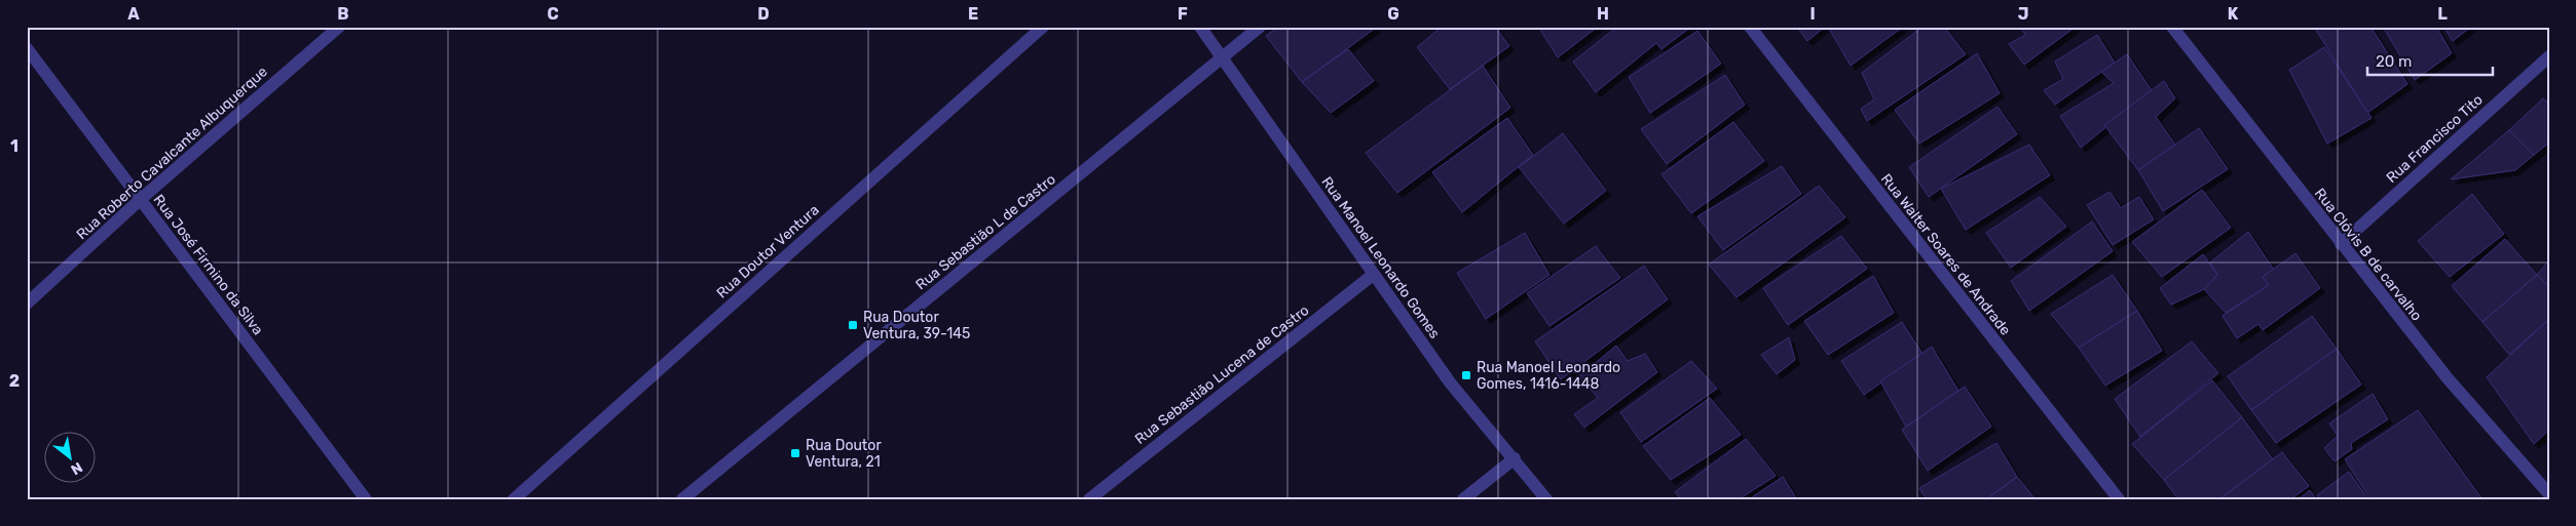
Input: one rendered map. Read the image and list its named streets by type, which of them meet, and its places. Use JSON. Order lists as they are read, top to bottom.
{
  "streets": {
    "street": [
      "Rua Francisco Tito",
      "Rua Roberto Cavalcante Albuquerque",
      "Rua Sebastião L de Castro",
      "Rua Doutor Ventura",
      "Rua Walter Soares de Andrade",
      "Rua Clóvis B de carvalho",
      "Rua Manoel Leonardo Gomes",
      "Rua José Firmino da Silva",
      "Rua Sebastião Lucena de Castro"
    ]
  },
  "crossings": [
    ["Rua Francisco Tito", "Rua Clóvis B de carvalho"],
    ["Rua Roberto Cavalcante Albuquerque", "Rua José Firmino da Silva"],
    ["Rua Sebastião L de Castro", "Rua Manoel Leonardo Gomes"],
    ["Rua Manoel Leonardo Gomes", "Rua Sebastião Lucena de Castro"]
  ],
  "places": {
    "transit": ["Rua Doutor Ventura, 39-145", "Rua Manoel Leonardo Gomes, 1416-1448", "Rua Doutor Ventura, 21"]
  },
  "scale_bar": "20 m",
  "north": "bottom right",
  "grid": {
    "columns": [
      "A",
      "B",
      "C",
      "D",
      "E",
      "F",
      "G",
      "H",
      "I",
      "J",
      "K",
      "L"
    ],
    "rows": ["1", "2"]
  }
}
